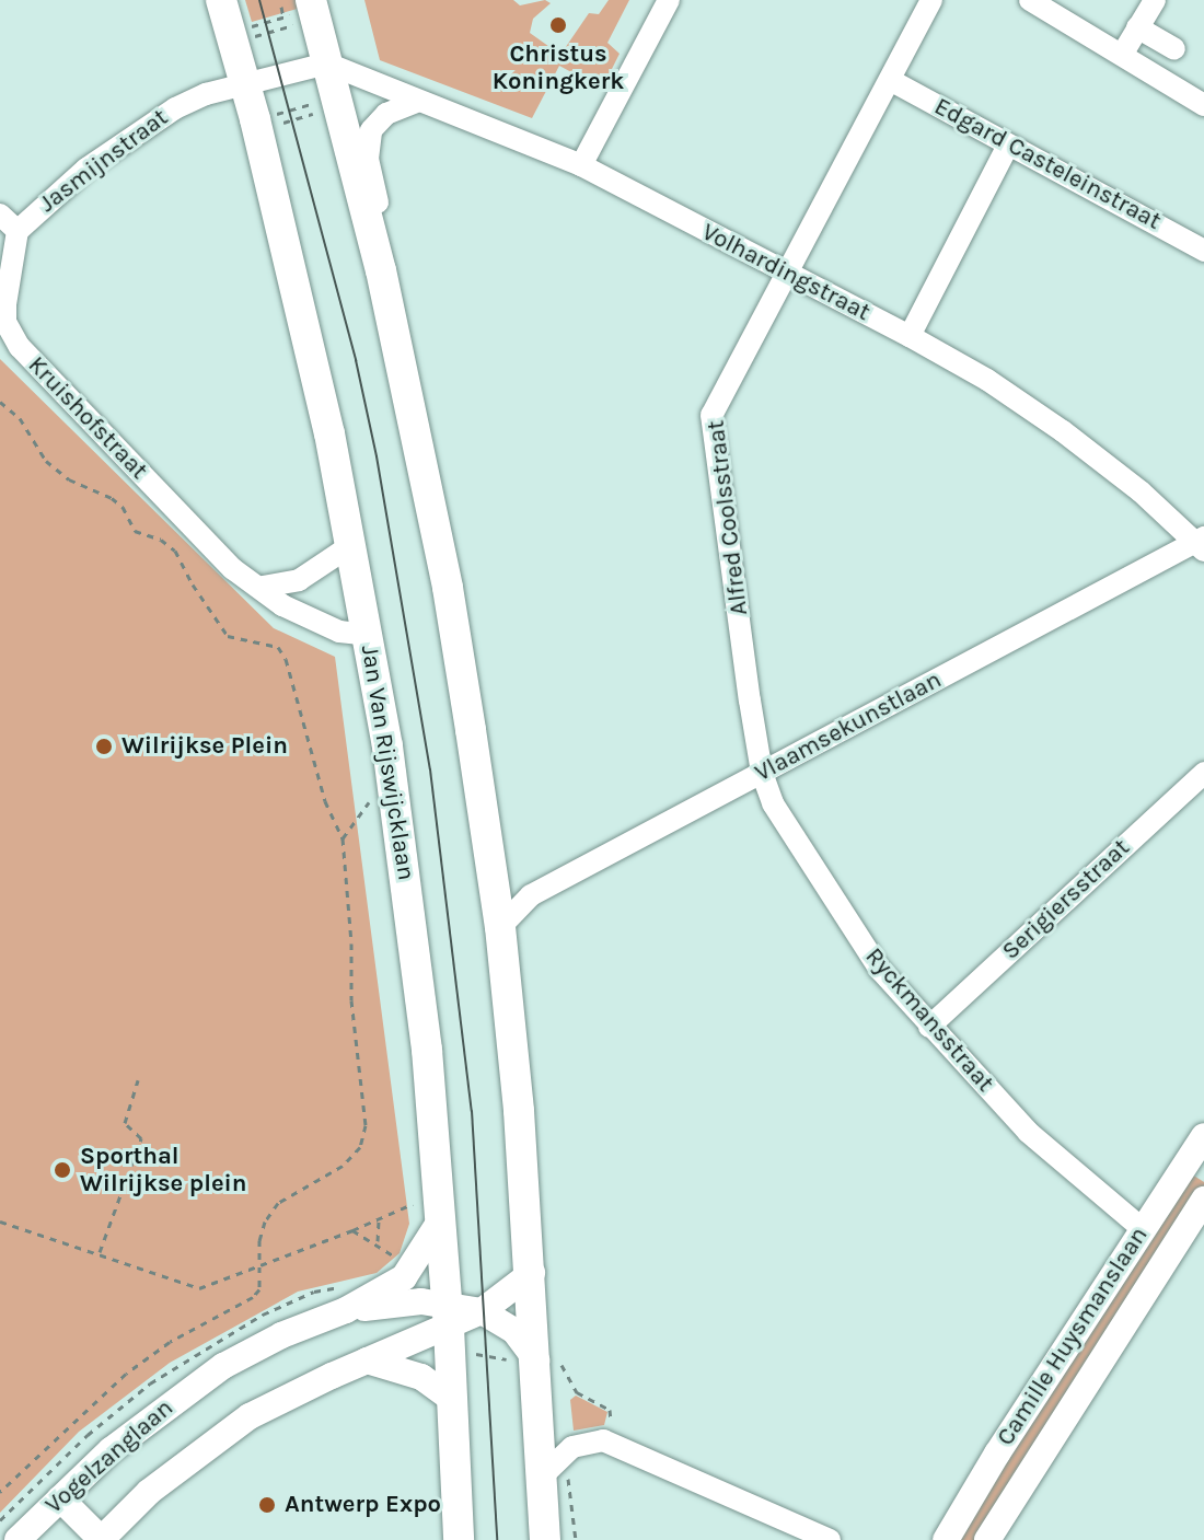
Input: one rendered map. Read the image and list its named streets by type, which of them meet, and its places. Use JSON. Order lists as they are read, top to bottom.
{
  "streets": {
    "main road": ["Jan Van Rijswijcklaan"],
    "street": [
      "Jasmijnstraat",
      "Edgard Casteleinstraat",
      "Volhardingstraat",
      "Kruishofstraat",
      "Alfred Coolsstraat",
      "Vlaamsekunstlaan",
      "Serigiersstraat",
      "Ryckmansstraat",
      "Camille Huysmanslaan",
      "Vogelzanglaan"
    ]
  },
  "crossings": [
    ["Jasmijnstraat", "Volhardingstraat"],
    ["Jasmijnstraat", "Kruishofstraat"],
    ["Jasmijnstraat", "Jan Van Rijswijcklaan"],
    ["Edgard Casteleinstraat", "Alfred Coolsstraat"],
    ["Volhardingstraat", "Alfred Coolsstraat"],
    ["Volhardingstraat", "Vlaamsekunstlaan"],
    ["Kruishofstraat", "Jan Van Rijswijcklaan"],
    ["Alfred Coolsstraat", "Vlaamsekunstlaan"],
    ["Alfred Coolsstraat", "Ryckmansstraat"],
    ["Vlaamsekunstlaan", "Ryckmansstraat"],
    ["Jan Van Rijswijcklaan", "Vogelzanglaan"],
    ["Serigiersstraat", "Ryckmansstraat"],
    ["Ryckmansstraat", "Camille Huysmanslaan"]
  ],
  "places": [
    "Christus Koningkerk",
    "Wilrijkse Plein",
    "Sporthal Wilrijkse plein",
    "Antwerp Expo"
  ]
}
